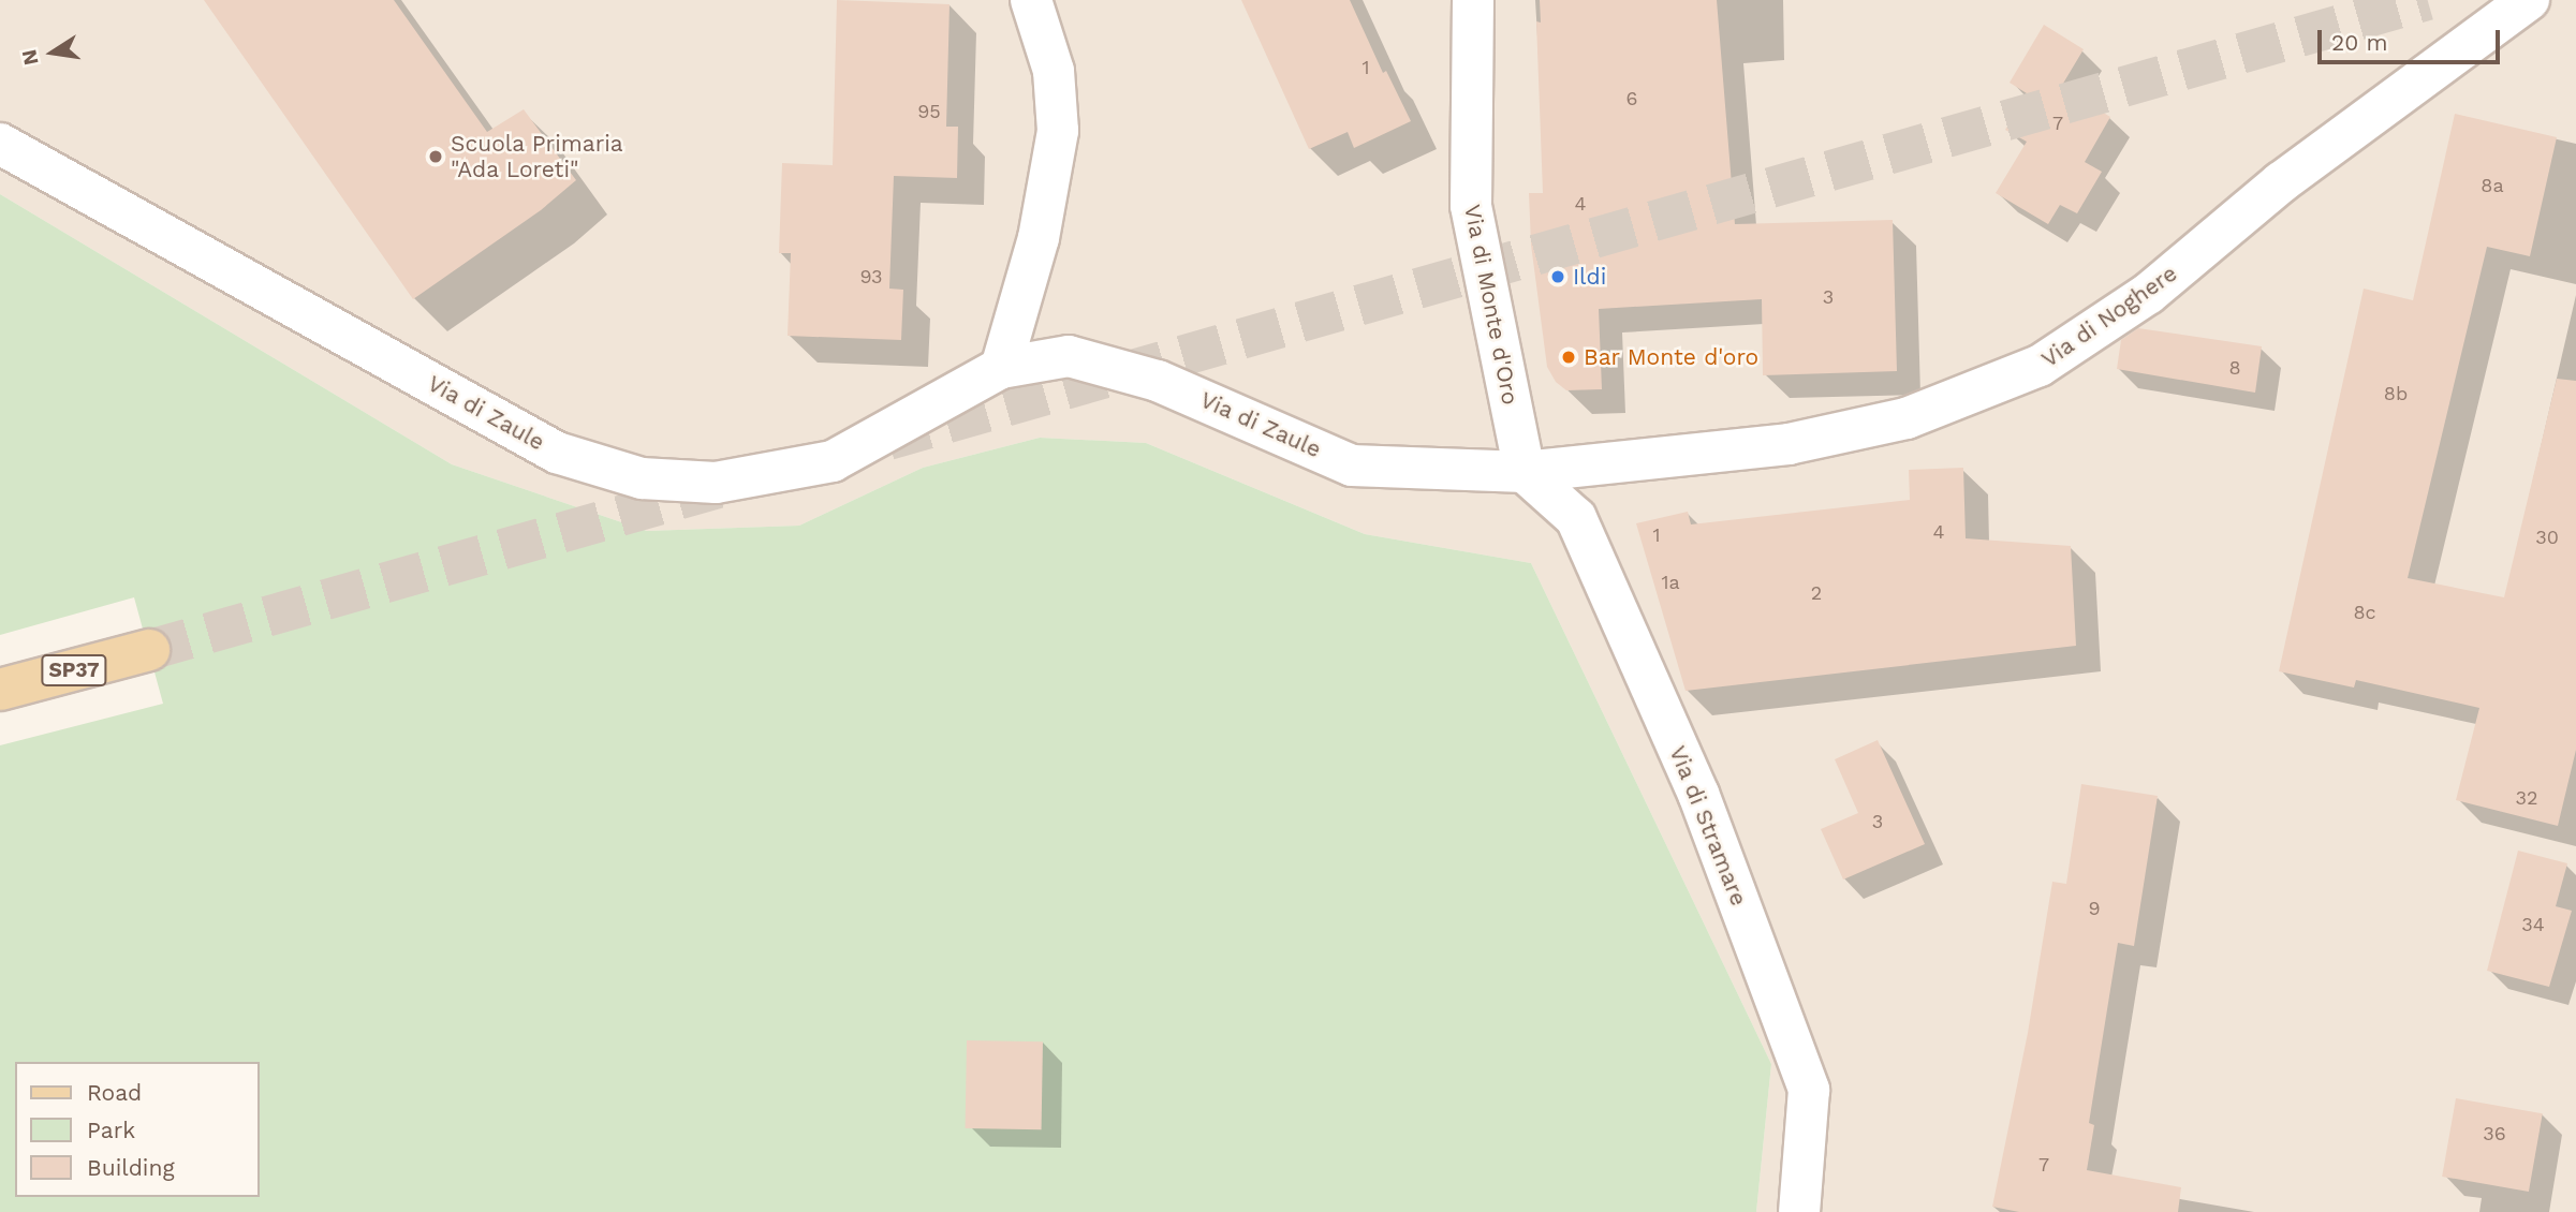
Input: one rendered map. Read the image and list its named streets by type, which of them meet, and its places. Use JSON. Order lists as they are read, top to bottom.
{
  "streets": {
    "main road": ["SP37"],
    "street": [
      "Via di Monte d'Oro",
      "Via di Noghere",
      "Via di Zaule",
      "Via di Stramare"
    ]
  },
  "crossings": [
    ["Via di Monte d'Oro", "Via di Noghere"],
    ["Via di Monte d'Oro", "Via di Zaule"],
    ["Via di Monte d'Oro", "Via di Stramare"],
    ["Via di Noghere", "Via di Zaule"],
    ["Via di Noghere", "Via di Stramare"],
    ["Via di Zaule", "Via di Stramare"]
  ],
  "places": ["Scuola Primaria \"Ada Loreti\"", "Ildi", "Bar Monte d'oro"],
  "house_numbers": [
    "1",
    "6",
    "95",
    "7",
    "8a",
    "4",
    "93",
    "3",
    "8",
    "8b",
    "4",
    "1",
    "30",
    "1a",
    "2",
    "8c",
    "32",
    "3",
    "9",
    "34",
    "36",
    "7"
  ],
  "legend": ["Road", "Park", "Building"],
  "scale_bar": "20 m",
  "north": "left"
}
